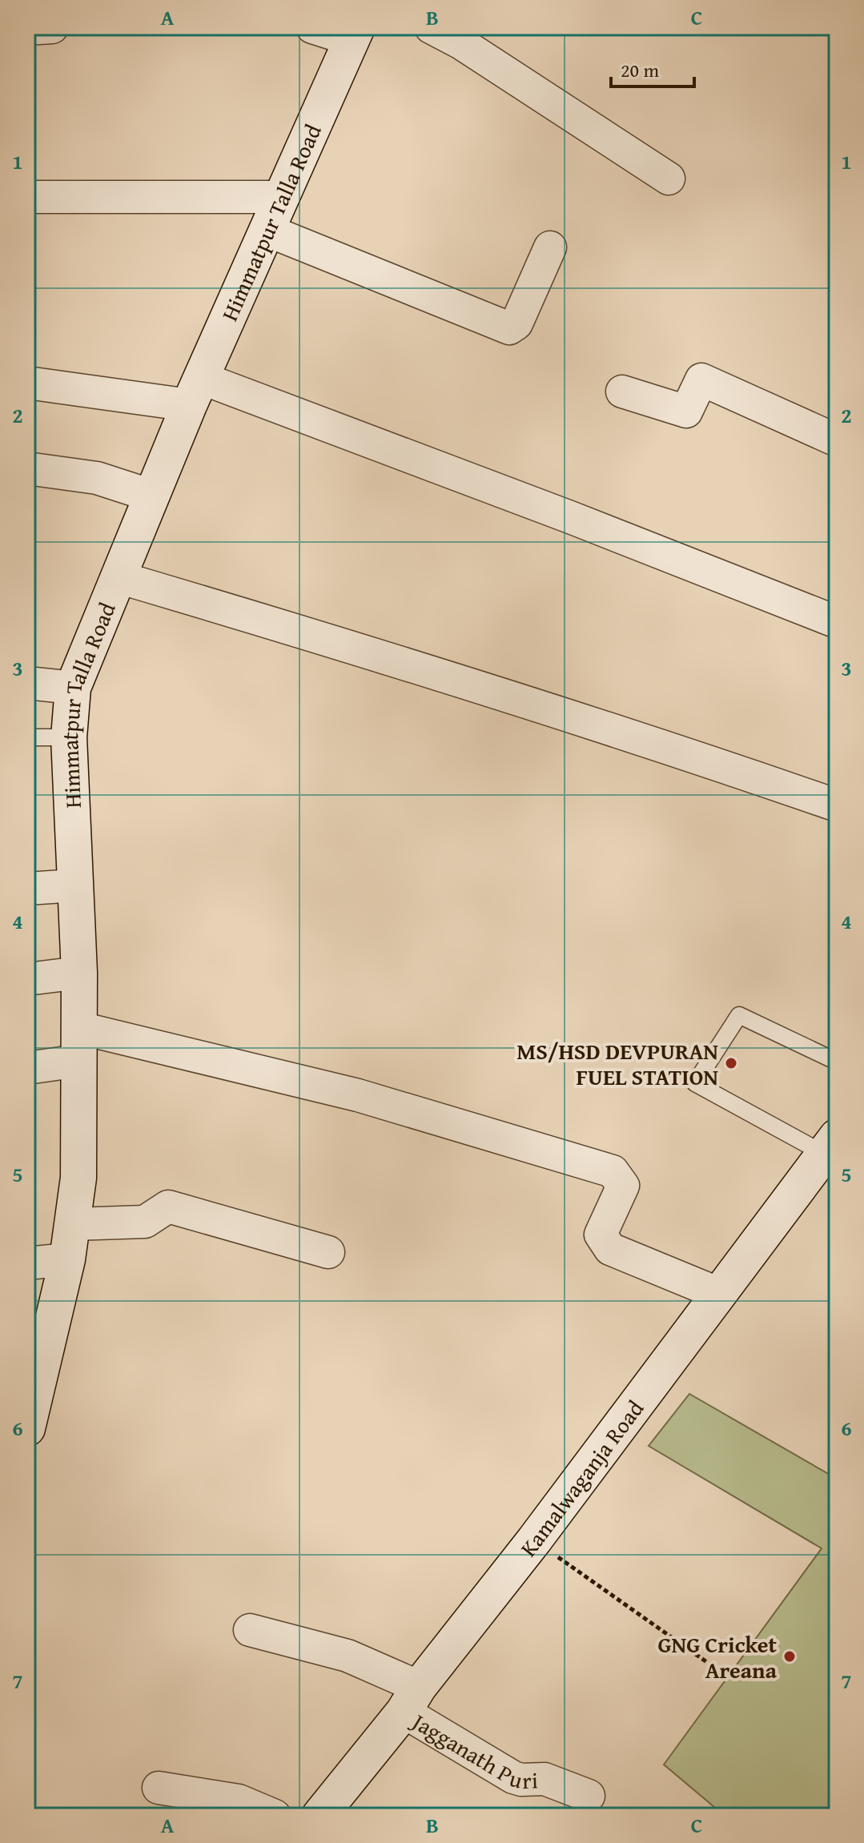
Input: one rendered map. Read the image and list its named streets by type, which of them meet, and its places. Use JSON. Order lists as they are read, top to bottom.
{
  "streets": {
    "street": ["Himmatpur Talla Road", "Kamalwaganja Road", "Jagganath Puri"]
  },
  "crossings": [
    ["Kamalwaganja Road", "Jagganath Puri"]
  ],
  "places": ["MS/HSD DEVPURAN FUEL STATION", "GNG Cricket Areana"],
  "scale_bar": "20 m",
  "grid": {
    "columns": ["A", "B", "C"],
    "rows": [
      "1",
      "2",
      "3",
      "4",
      "5",
      "6",
      "7"
    ]
  }
}
